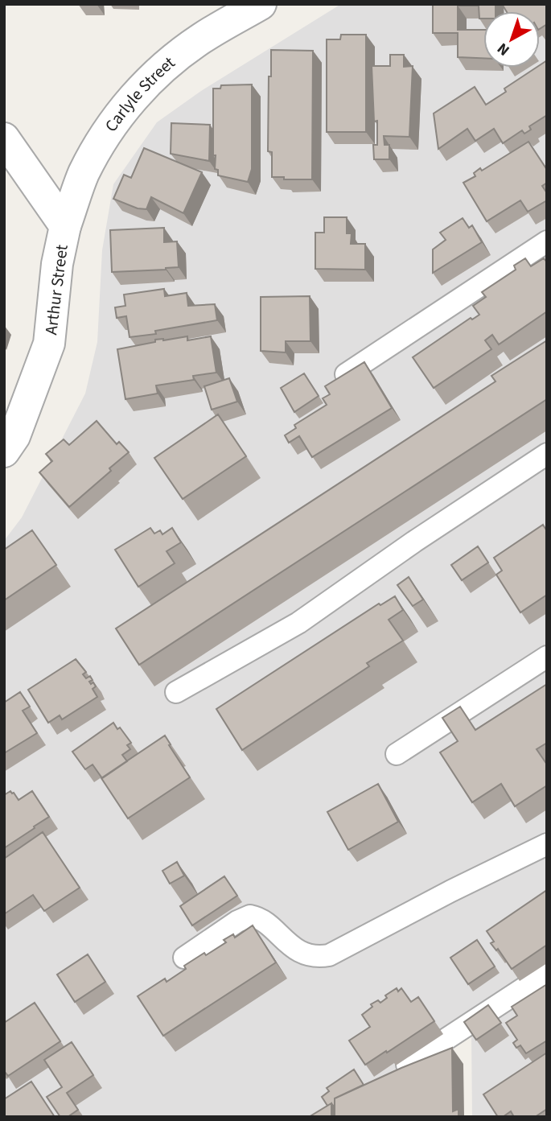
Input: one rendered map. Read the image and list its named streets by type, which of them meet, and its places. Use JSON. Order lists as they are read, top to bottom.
{
  "streets": {
    "street": ["Carlyle Street", "Arthur Street"]
  },
  "crossings": [
    ["Carlyle Street", "Arthur Street"]
  ],
  "north": "bottom left"
}
